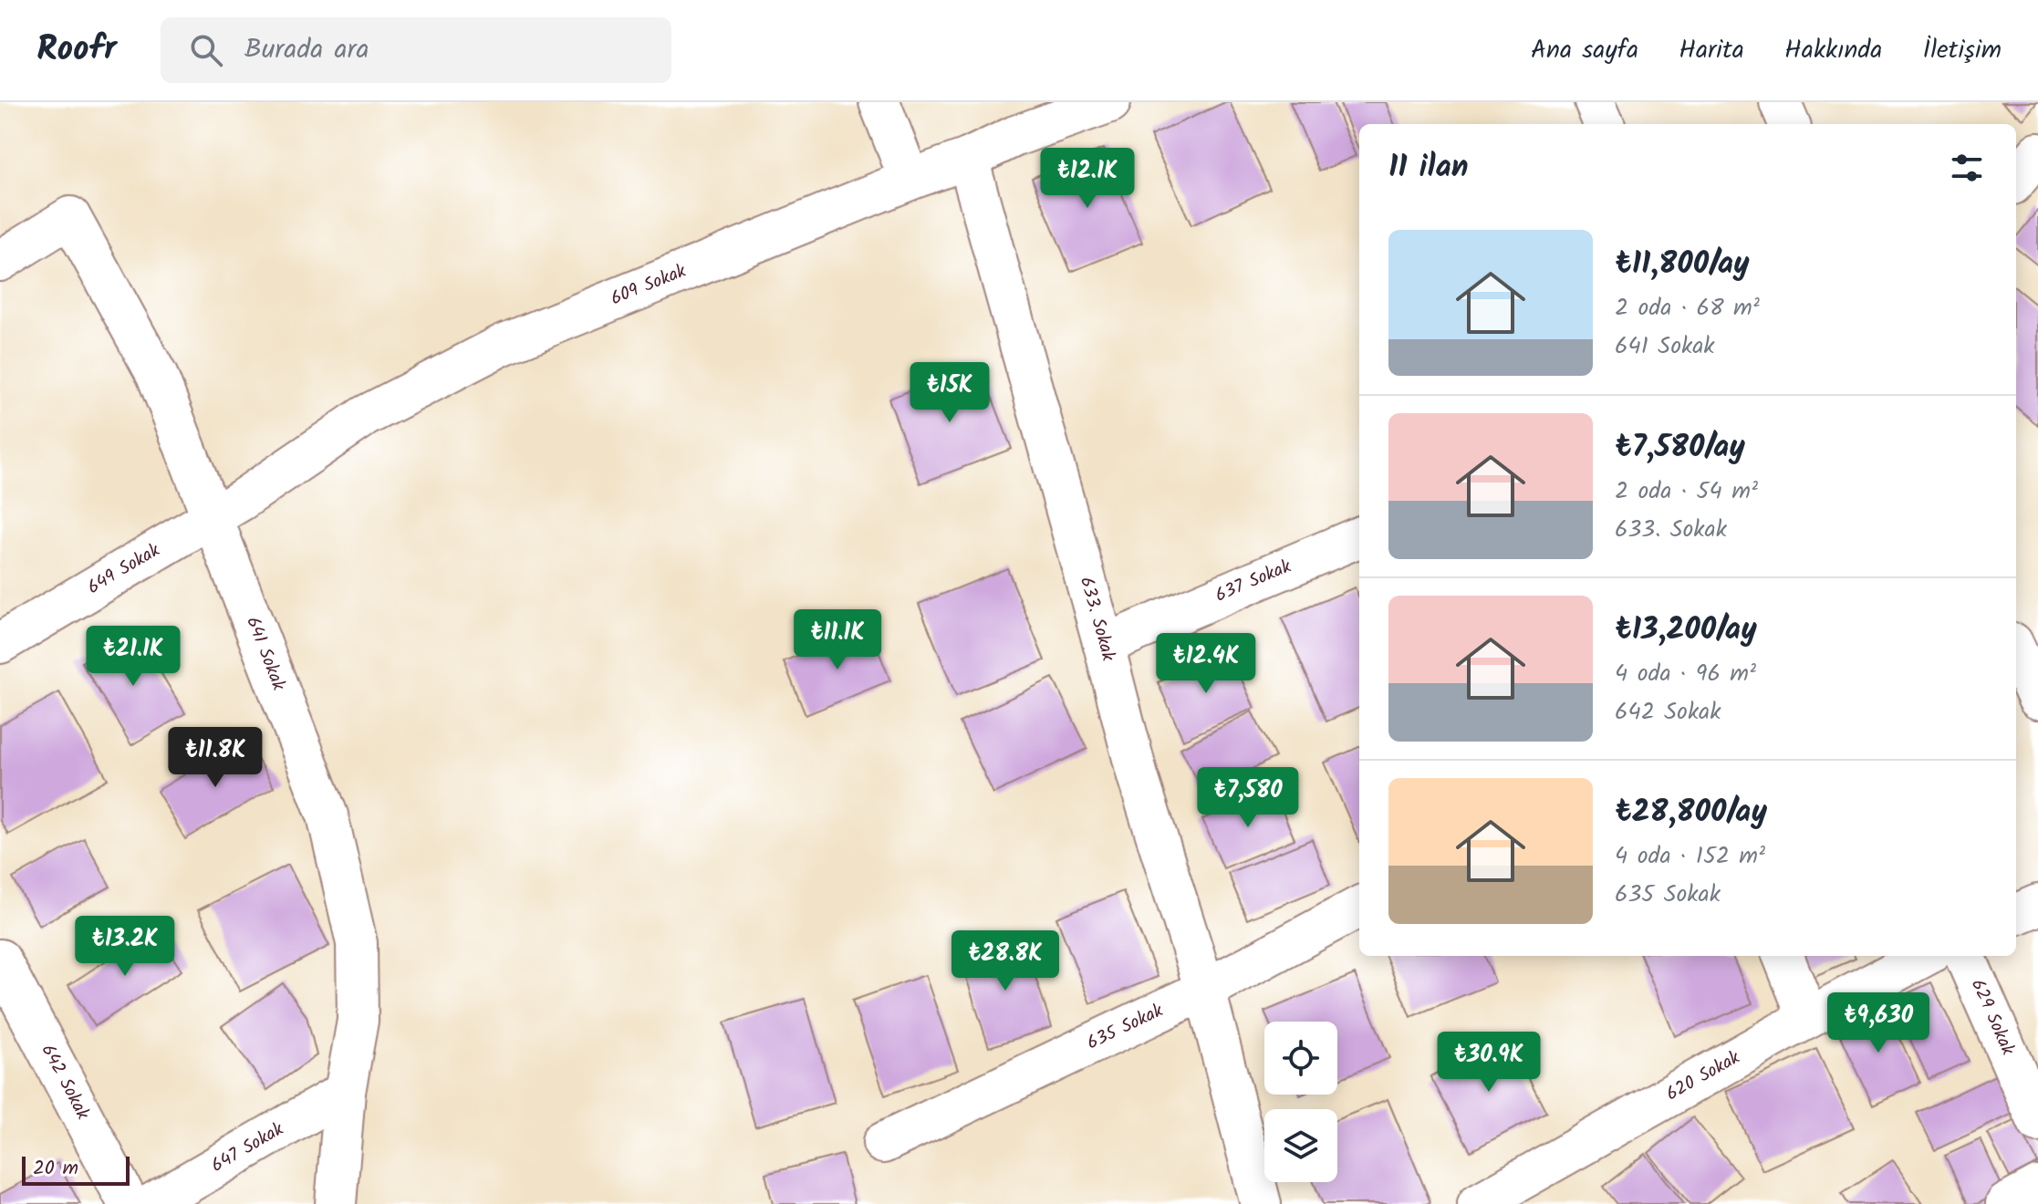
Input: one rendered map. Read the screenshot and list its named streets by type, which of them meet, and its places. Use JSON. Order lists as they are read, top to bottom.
{
  "streets": {
    "street": [
      "609 Sokak",
      "649 Sokak",
      "637 Sokak",
      "633. Sokak",
      "641 Sokak",
      "629 Sokak",
      "635 Sokak",
      "620 Sokak",
      "642 Sokak",
      "647 Sokak"
    ]
  },
  "crossings": [
    ["609 Sokak", "649 Sokak"],
    ["609 Sokak", "633. Sokak"],
    ["609 Sokak", "641 Sokak"],
    ["649 Sokak", "641 Sokak"],
    ["637 Sokak", "633. Sokak"],
    ["633. Sokak", "635 Sokak"],
    ["641 Sokak", "647 Sokak"]
  ],
  "scale_bar": "20 m",
  "page": {
    "header": "Roofr",
    "search": "Burada ara",
    "nav": [
      "Ana sayfa",
      "Harita",
      "Hakkında",
      "İletişim"
    ],
    "heading": "11 ilan",
    "price": [
      "₺12.1K",
      "₺15K",
      "₺11.1K",
      "₺21.1K",
      "₺12.4K",
      "₺11.8K",
      "₺7,580",
      "₺13.2K",
      "₺28.8K",
      "₺9,630",
      "₺30.9K"
    ],
    "list": [
      {
        "name": "₺11,800/ay",
        "note": "2 oda · 68 m² · 641 Sokak"
      },
      {
        "name": "₺7,580/ay",
        "note": "2 oda · 54 m² · 633. Sokak"
      },
      {
        "name": "₺13,200/ay",
        "note": "4 oda · 96 m² · 642 Sokak"
      },
      {
        "name": "₺28,800/ay",
        "note": "4 oda · 152 m² · 635 Sokak"
      }
    ],
    "scale": "20 m"
  }
}
